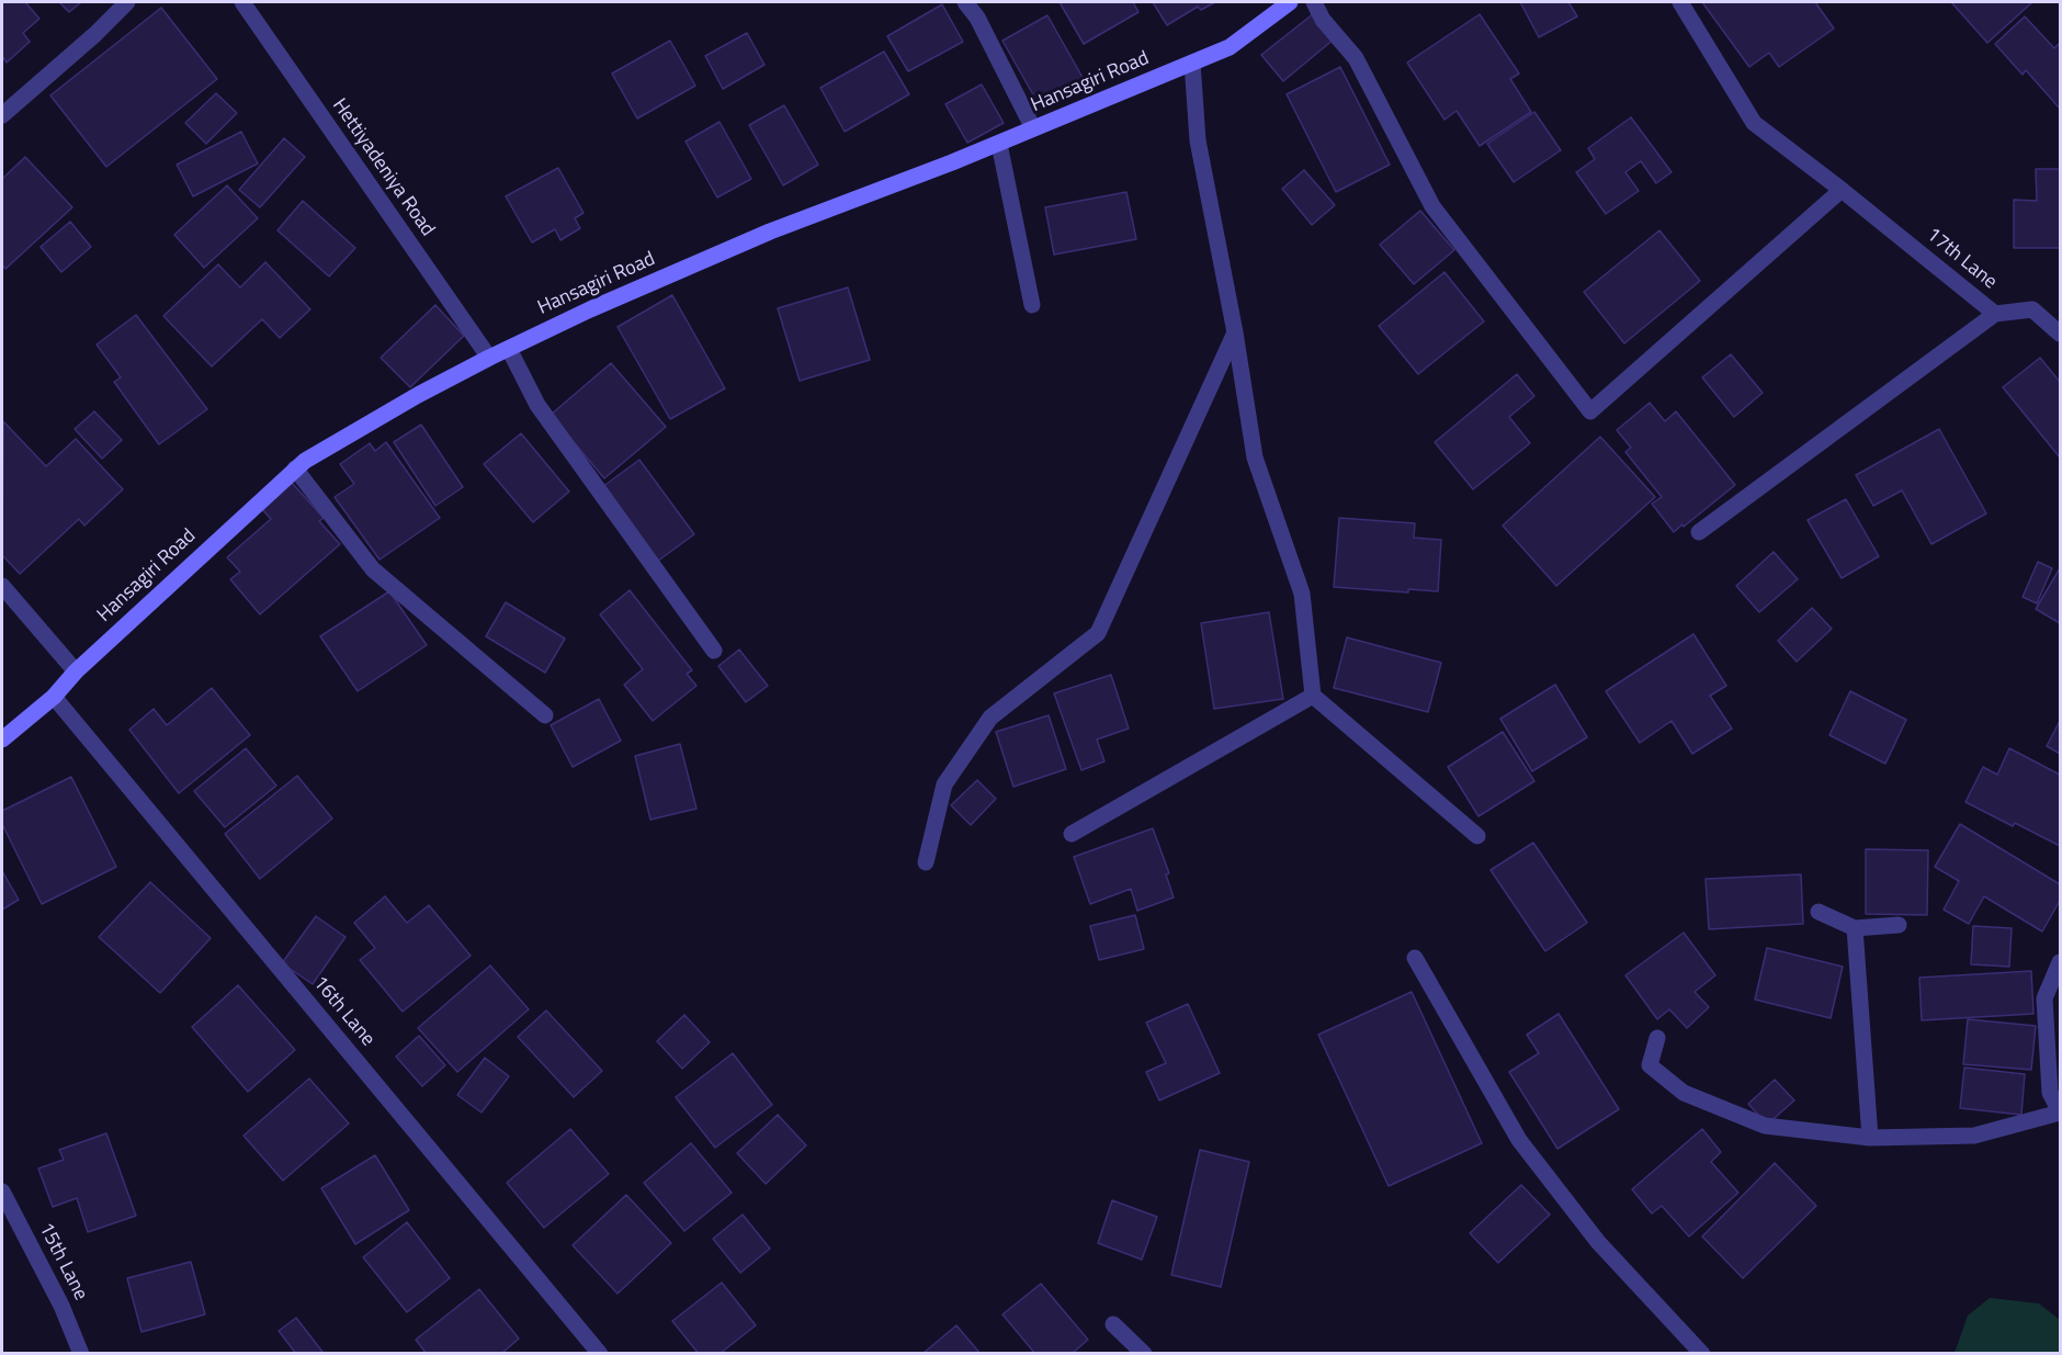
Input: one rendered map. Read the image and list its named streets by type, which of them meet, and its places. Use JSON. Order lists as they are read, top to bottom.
{
  "streets": {
    "street": [
      "Hansagiri Road",
      "Hettiyadeniya Road",
      "17th Lane",
      "16th Lane",
      "15th Lane"
    ]
  },
  "crossings": [
    ["Hansagiri Road", "Hettiyadeniya Road"],
    ["Hansagiri Road", "16th Lane"]
  ]
}
